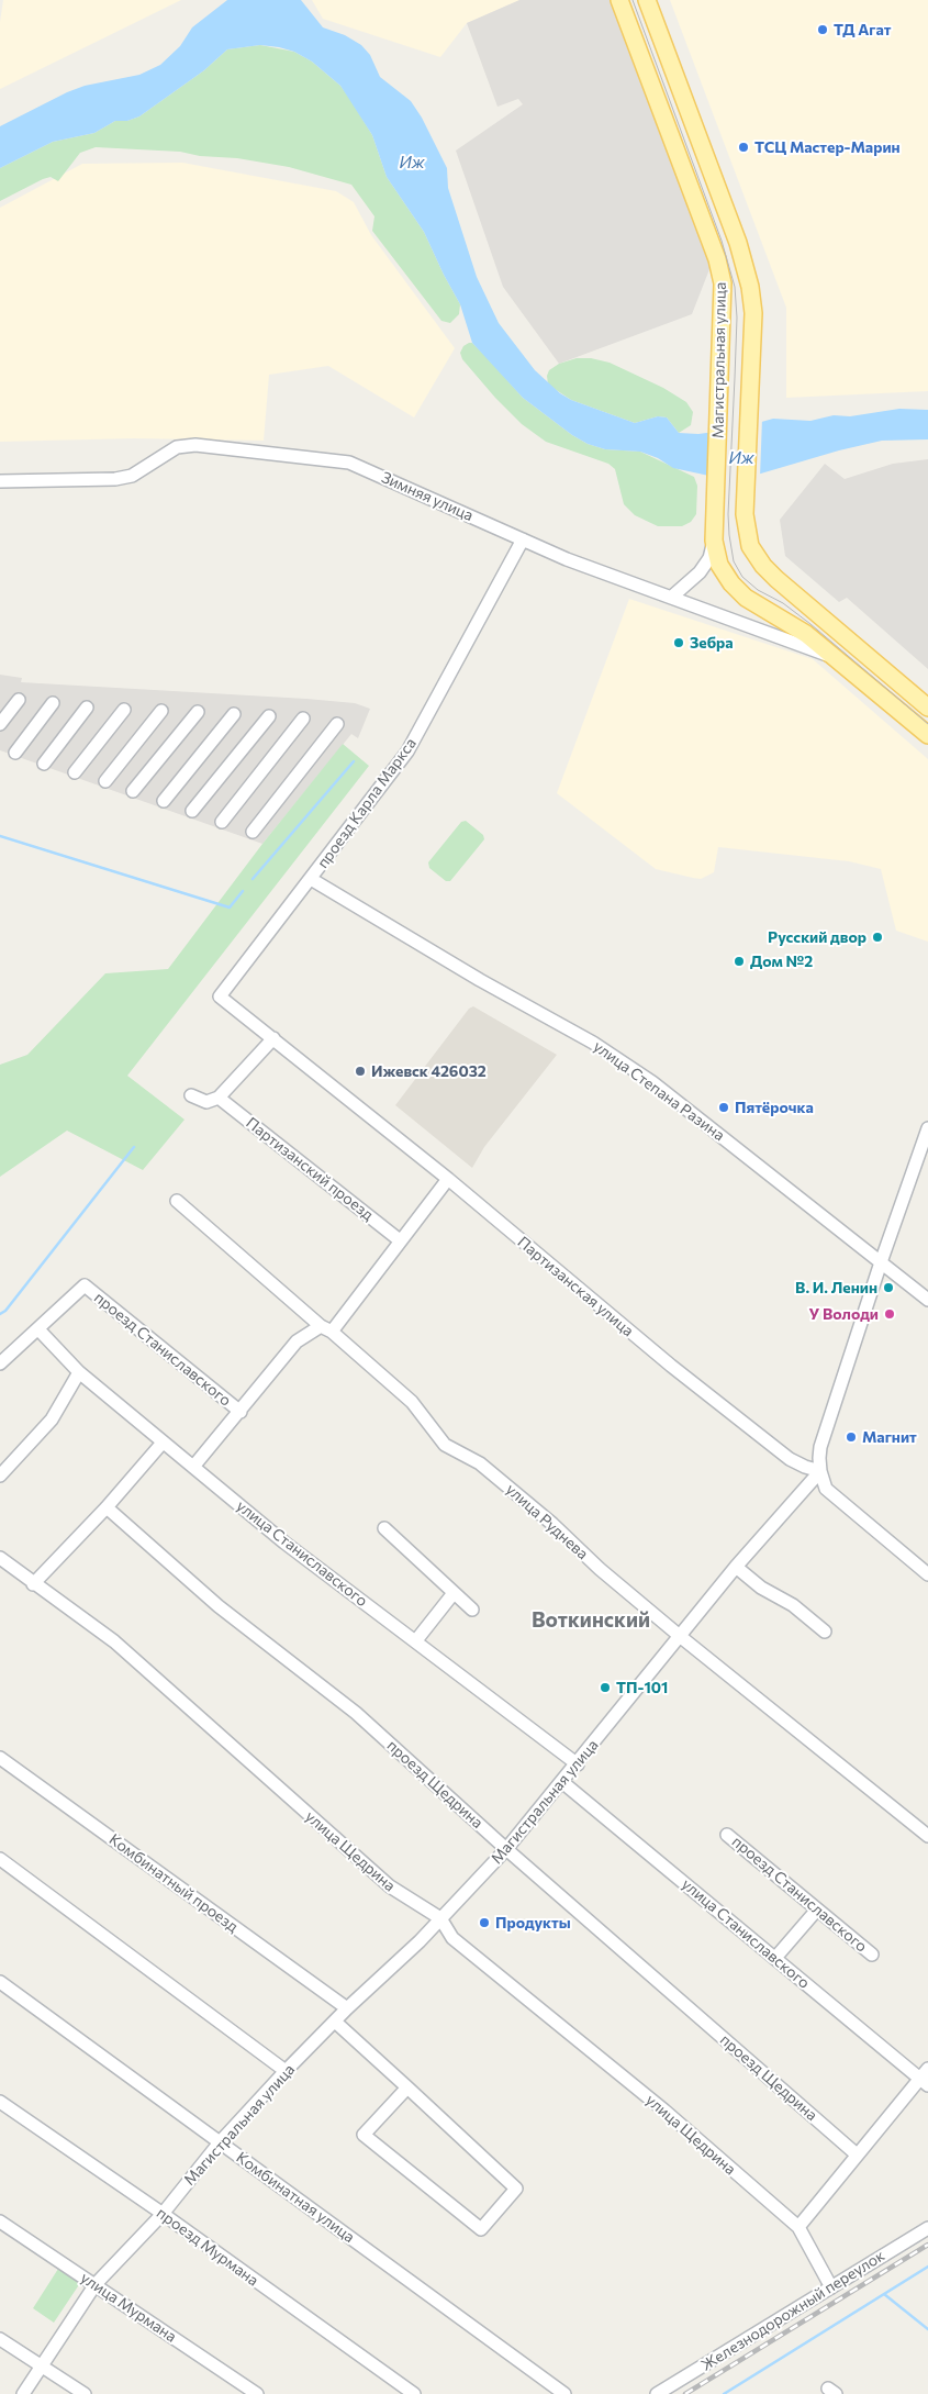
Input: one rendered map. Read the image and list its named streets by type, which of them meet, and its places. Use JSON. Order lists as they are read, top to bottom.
{
  "streets": {
    "main road": ["Магистральная улица"],
    "street": [
      "Зимняя улица",
      "проезд Карла Маркса",
      "улица Степана Разина",
      "Партизанский проезд",
      "Партизанская улица",
      "проезд Станиславского",
      "улица Руднева",
      "улица Станиславского",
      "проезд Щедрина",
      "улица Щедрина",
      "Комбинатный проезд",
      "Комбинатная улица",
      "проезд Мурмана",
      "улица Мурмана",
      "Железнодорожный переулок"
    ]
  },
  "crossings": [
    ["Магистральная улица", "Зимняя улица"],
    ["Магистральная улица", "Партизанская улица"],
    ["Магистральная улица", "улица Руднева"],
    ["Магистральная улица", "улица Станиславского"],
    ["Магистральная улица", "проезд Щедрина"],
    ["Магистральная улица", "улица Щедрина"],
    ["Магистральная улица", "Комбинатный проезд"],
    ["Магистральная улица", "Комбинатная улица"],
    ["Магистральная улица", "проезд Мурмана"],
    ["Магистральная улица", "улица Мурмана"],
    ["Зимняя улица", "проезд Карла Маркса"],
    ["проезд Карла Маркса", "улица Степана Разина"],
    ["проезд Карла Маркса", "Партизанская улица"],
    ["проезд Станиславского", "улица Руднева"],
    ["проезд Станиславского", "улица Станиславского"],
    ["улица Щедрина", "Железнодорожный переулок"]
  ],
  "districts": ["Воткинский"],
  "water": ["Иж"],
  "places": [
    "ТД Агат",
    "ТСЦ Мастер-Марин",
    "Зебра",
    "Русский двор",
    "Дом №2",
    "Ижевск 426032",
    "Пятёрочка",
    "В. И. Ленин",
    "У Володи",
    "Магнит",
    "ТП-101",
    "Продукты"
  ]
}
